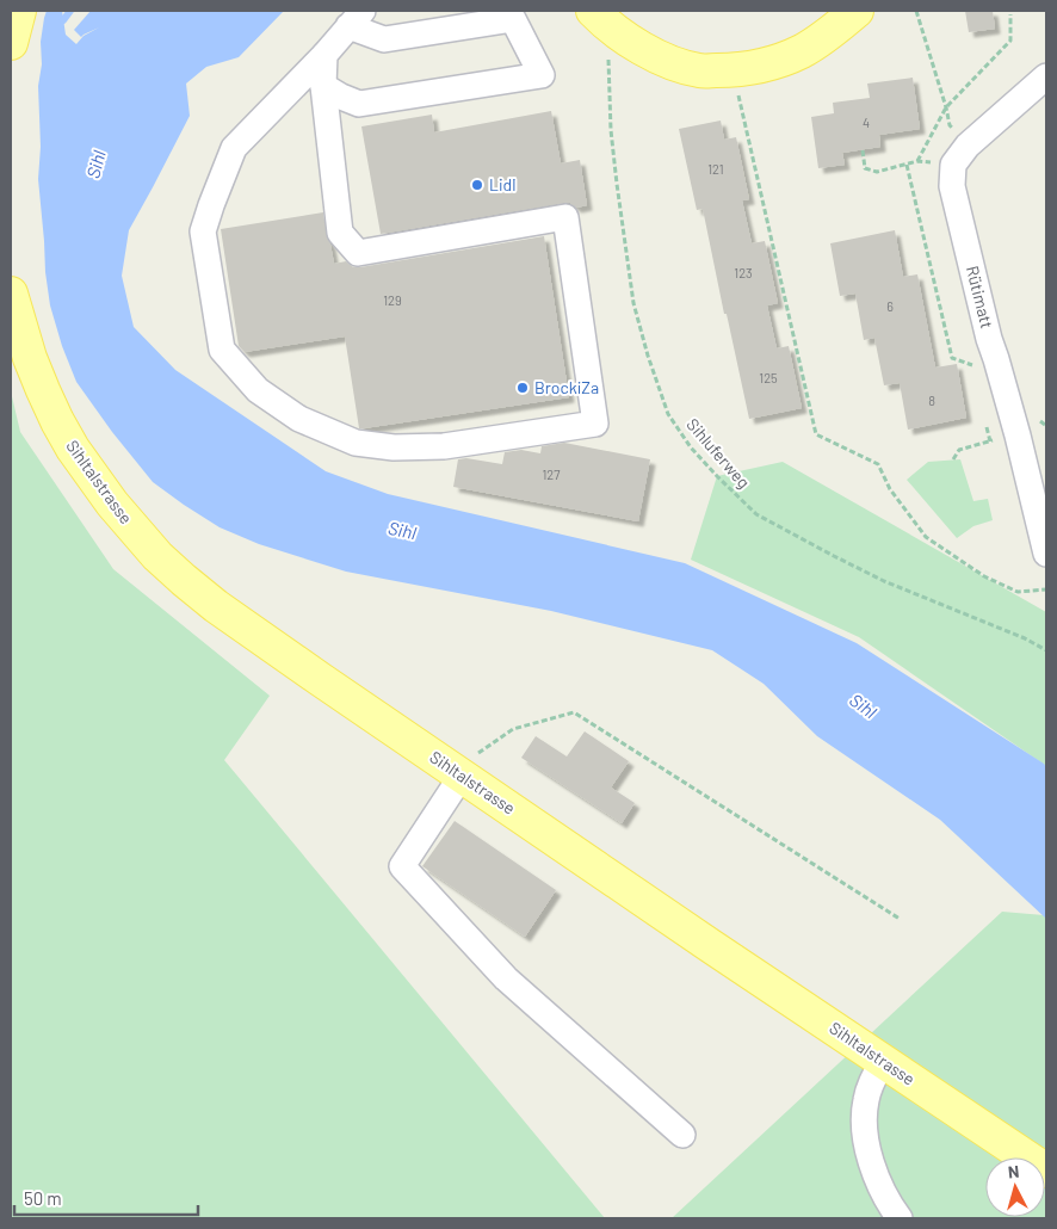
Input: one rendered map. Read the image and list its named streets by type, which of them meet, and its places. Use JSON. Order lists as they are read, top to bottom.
{
  "streets": {
    "main road": ["Sihltalstrasse"],
    "street": ["Rütimatt"],
    "path": ["Sihluferweg"]
  },
  "water": ["Sihl"],
  "places": ["Lidl", "BrockiZa"],
  "house_numbers": [
    "4",
    "121",
    "123",
    "129",
    "6",
    "125",
    "8",
    "127"
  ],
  "scale_bar": "50 m",
  "north": "top"
}
